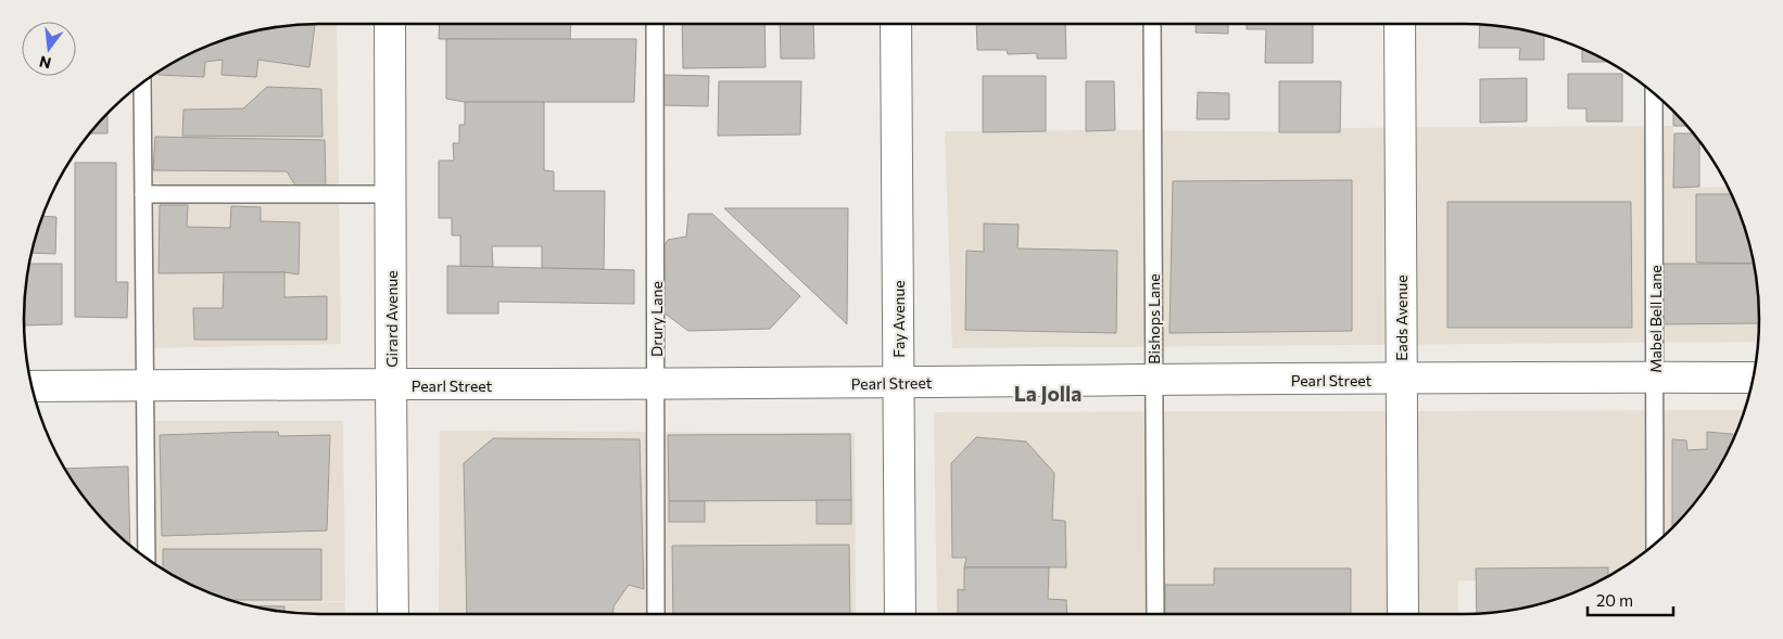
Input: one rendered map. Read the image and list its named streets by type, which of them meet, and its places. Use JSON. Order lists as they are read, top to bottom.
{
  "streets": {
    "street": [
      "Eads Avenue",
      "Girard Avenue",
      "Fay Avenue",
      "Pearl Street"
    ],
    "lane": ["Drury Lane", "Bishops Lane", "Mabel Bell Lane"]
  },
  "crossings": [
    ["Eads Avenue", "Pearl Street"],
    ["Girard Avenue", "Pearl Street"],
    ["Drury Lane", "Pearl Street"],
    ["Fay Avenue", "Pearl Street"],
    ["Bishops Lane", "Pearl Street"],
    ["Mabel Bell Lane", "Pearl Street"]
  ],
  "districts": ["La Jolla"],
  "scale_bar": "20 m",
  "north": "bottom"
}
